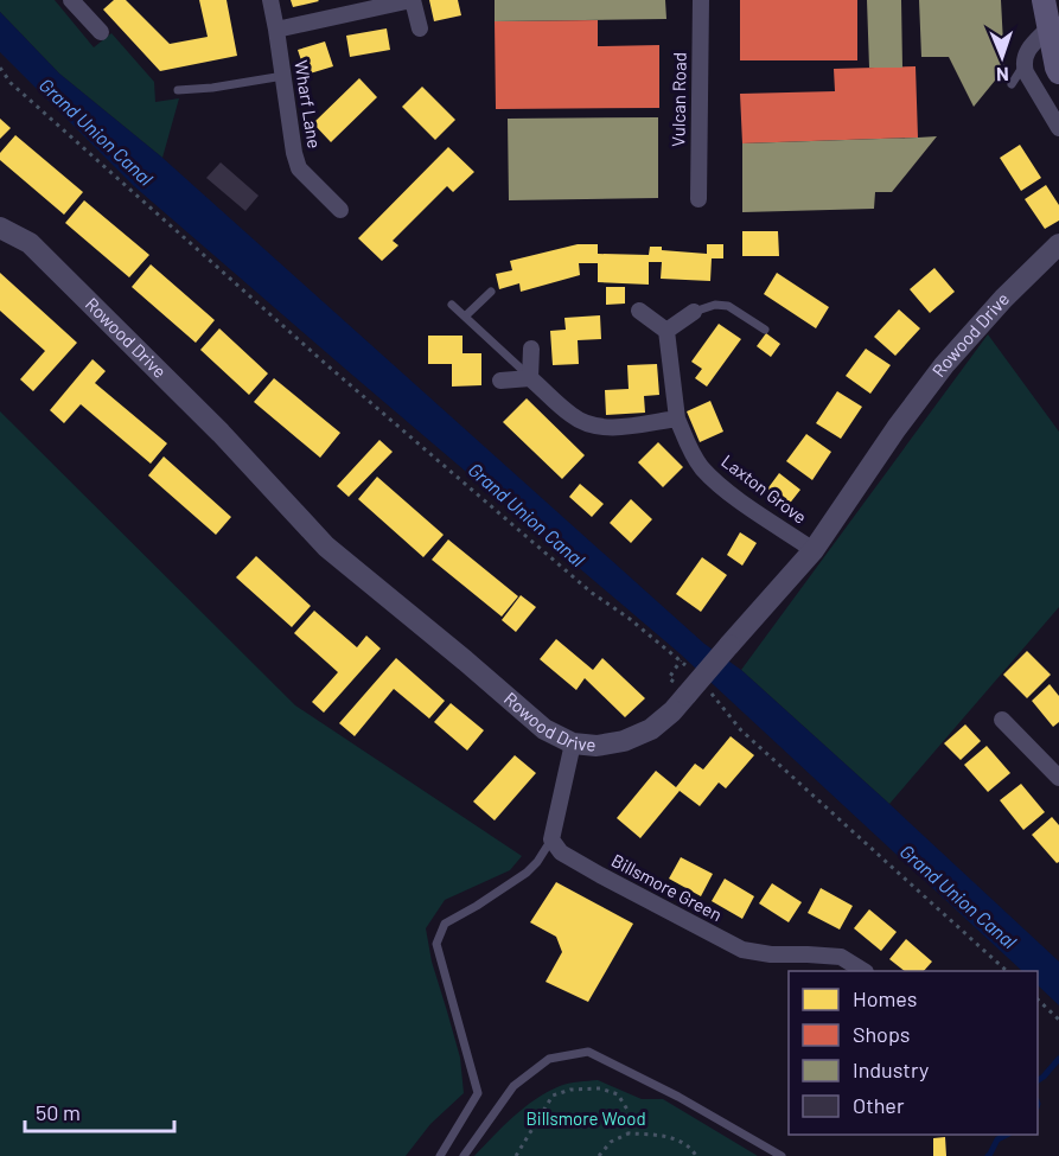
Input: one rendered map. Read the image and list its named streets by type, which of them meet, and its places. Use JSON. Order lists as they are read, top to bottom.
{
  "streets": {
    "street": [
      "Vulcan Road",
      "Wharf Lane",
      "Rowood Drive",
      "Laxton Grove",
      "Billsmore Green"
    ]
  },
  "crossings": [
    ["Rowood Drive", "Laxton Grove"]
  ],
  "water": ["Grand Union Canal"],
  "parks": ["Billsmore Wood"],
  "legend": [
    "Homes",
    "Shops",
    "Industry",
    "Other"
  ],
  "scale_bar": "50 m",
  "north": "bottom"
}
